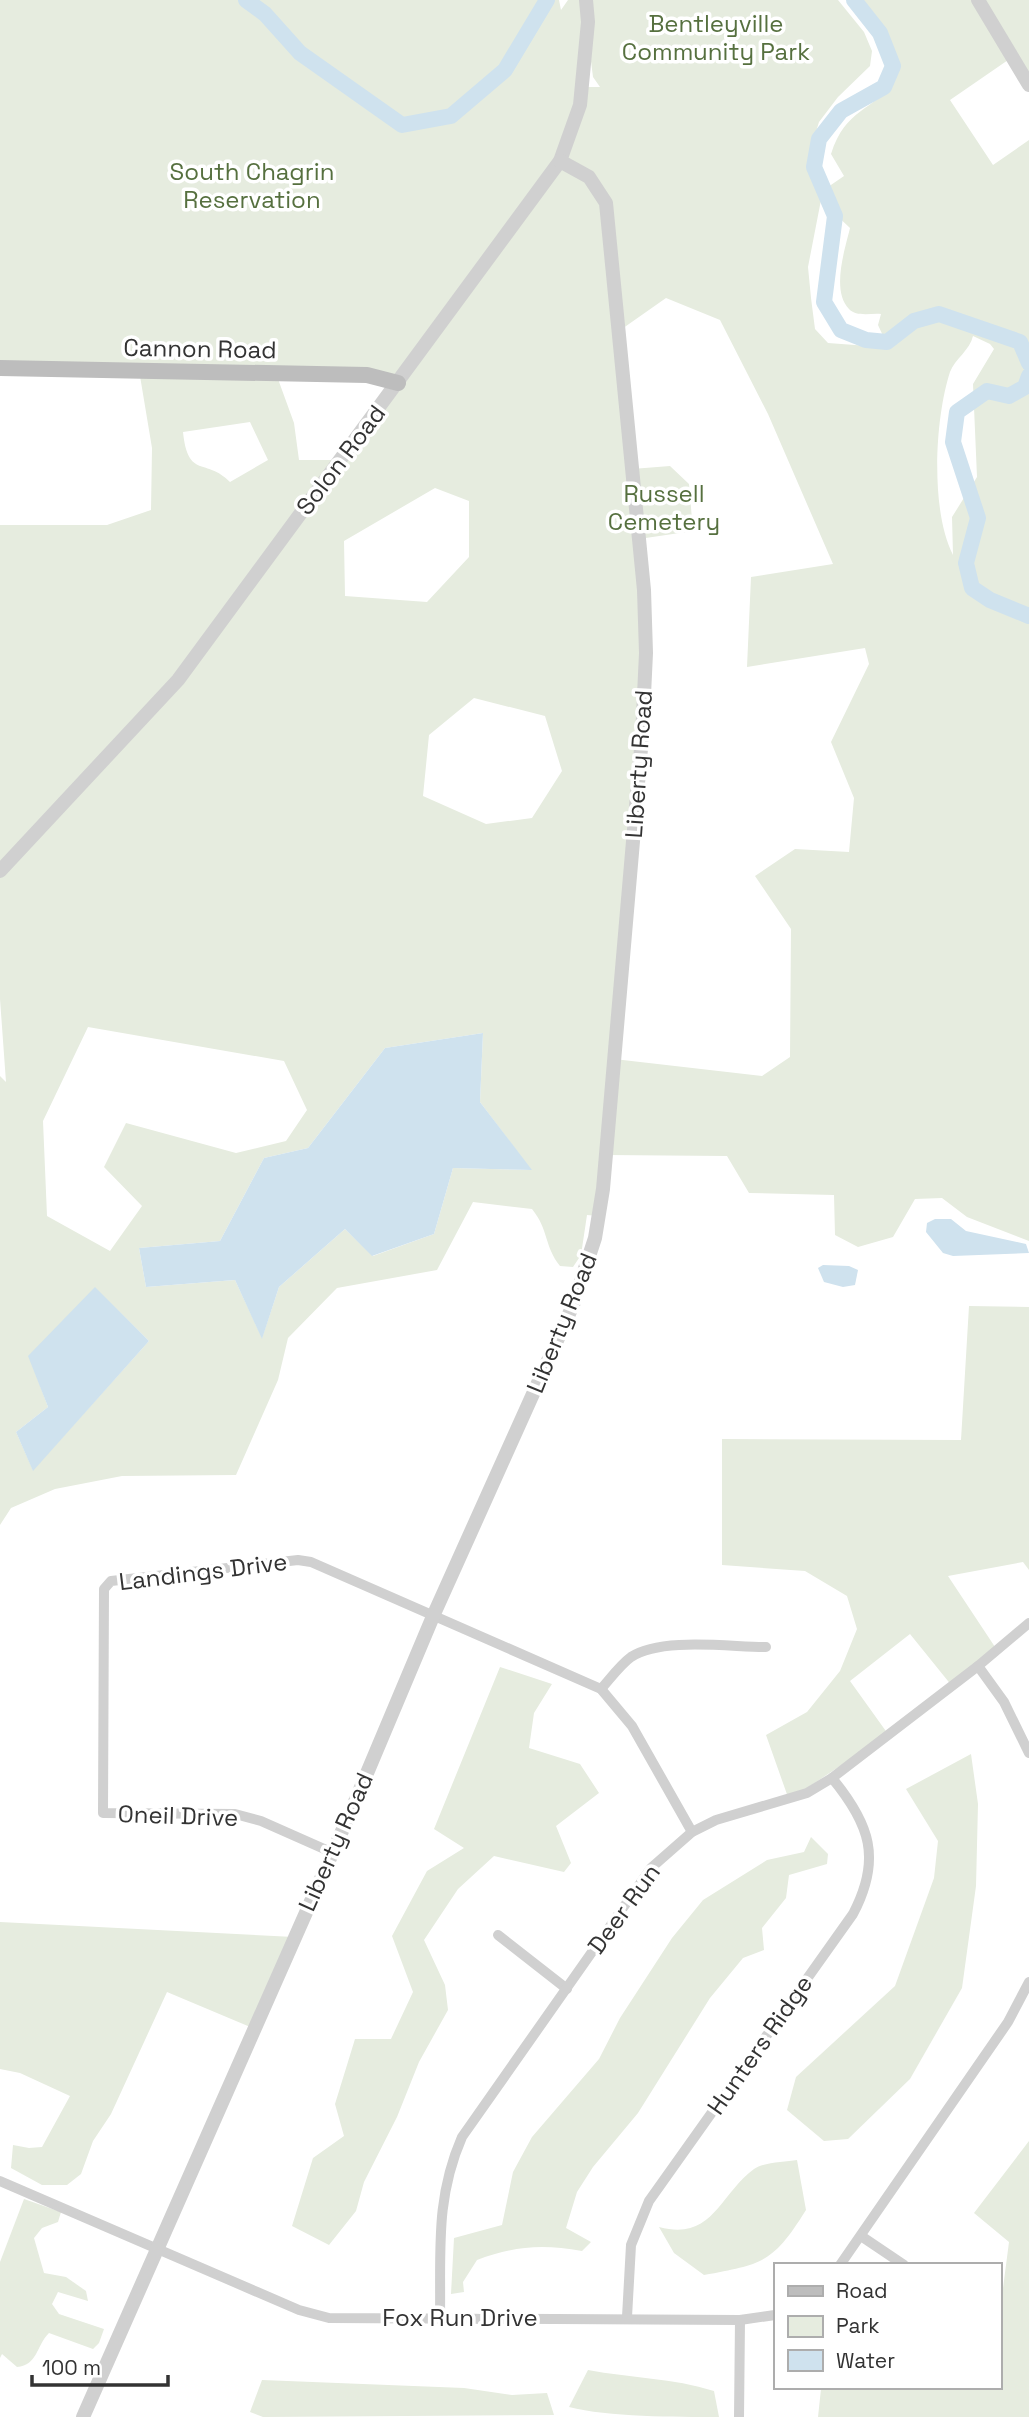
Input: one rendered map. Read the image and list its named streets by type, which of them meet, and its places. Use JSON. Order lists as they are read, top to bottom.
{
  "streets": {
    "main road": ["Cannon Road"],
    "street": [
      "Solon Road",
      "Liberty Road",
      "Landings Drive",
      "Oneil Drive",
      "Deer Run",
      "Hunters Ridge",
      "Fox Run Drive"
    ]
  },
  "crossings": [
    ["Cannon Road", "Solon Road"],
    ["Solon Road", "Liberty Road"],
    ["Liberty Road", "Landings Drive"],
    ["Liberty Road", "Oneil Drive"],
    ["Liberty Road", "Fox Run Drive"],
    ["Landings Drive", "Oneil Drive"],
    ["Deer Run", "Hunters Ridge"],
    ["Deer Run", "Fox Run Drive"],
    ["Hunters Ridge", "Fox Run Drive"]
  ],
  "parks": ["Bentleyville Community Park", "South Chagrin Reservation", "Russell Cemetery"],
  "legend": ["Road", "Park", "Water"],
  "scale_bar": "100 m"
}
